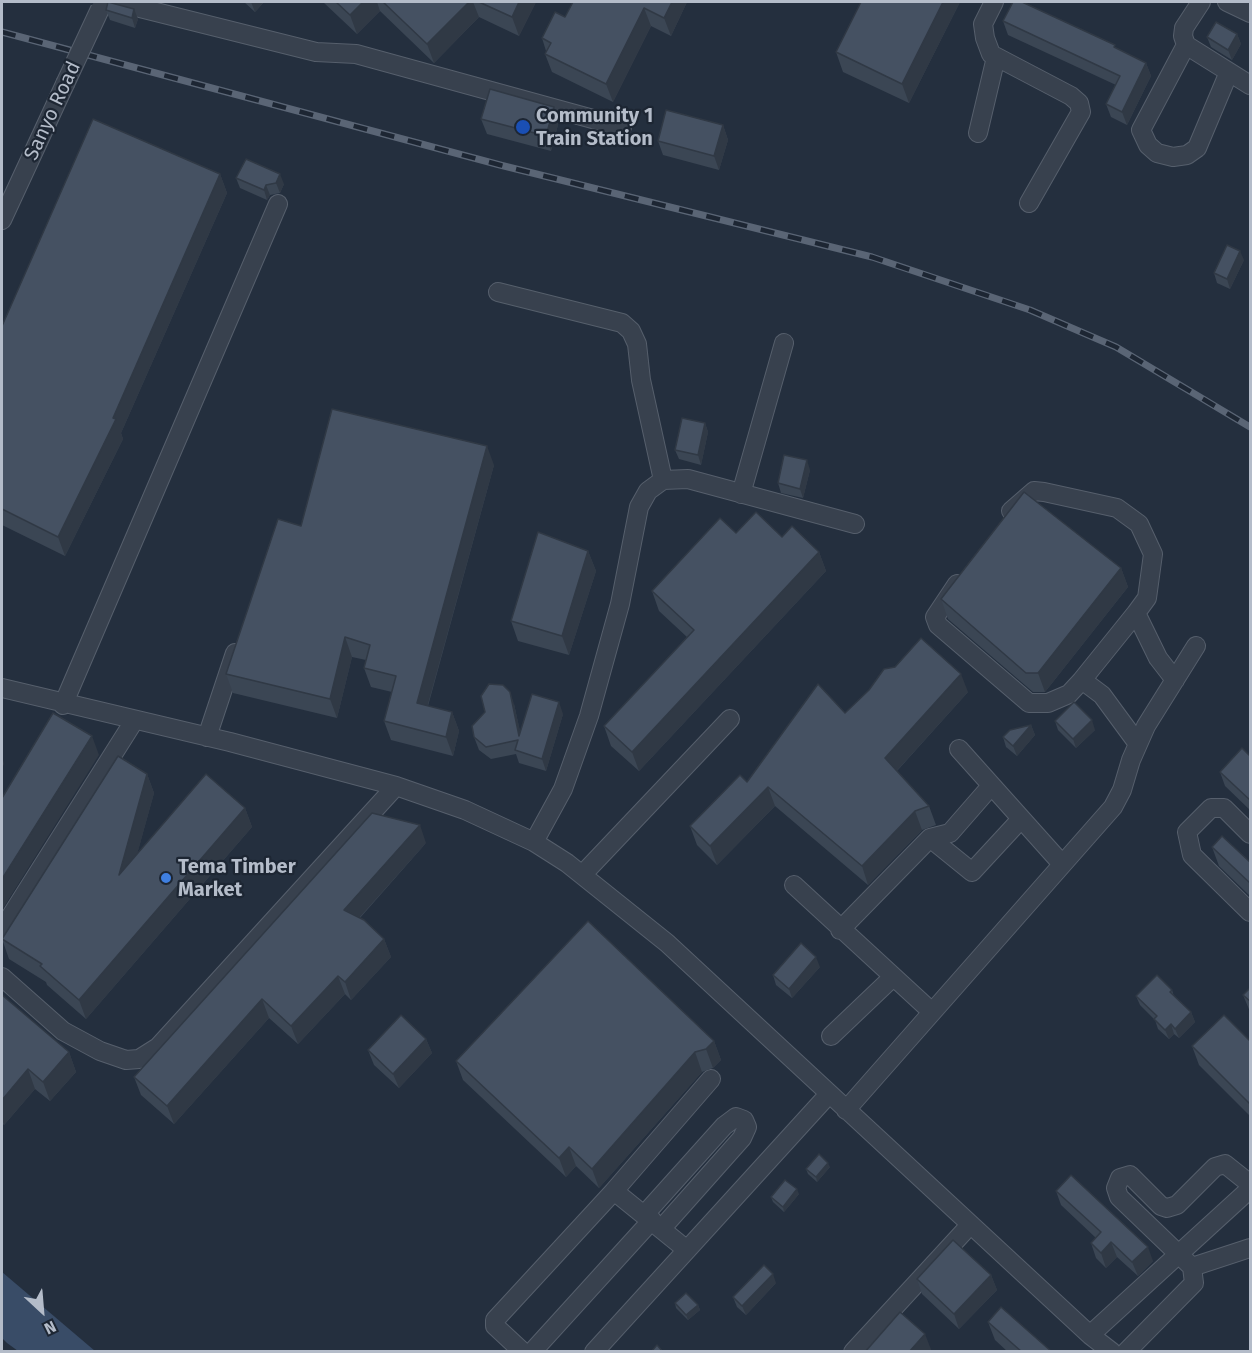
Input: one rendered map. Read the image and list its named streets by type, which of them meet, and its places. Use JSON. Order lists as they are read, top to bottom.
{
  "streets": {
    "street": ["Sanyo Road"]
  },
  "places": ["Community 1 Train Station", "Tema Timber Market"],
  "north": "bottom right"
}
